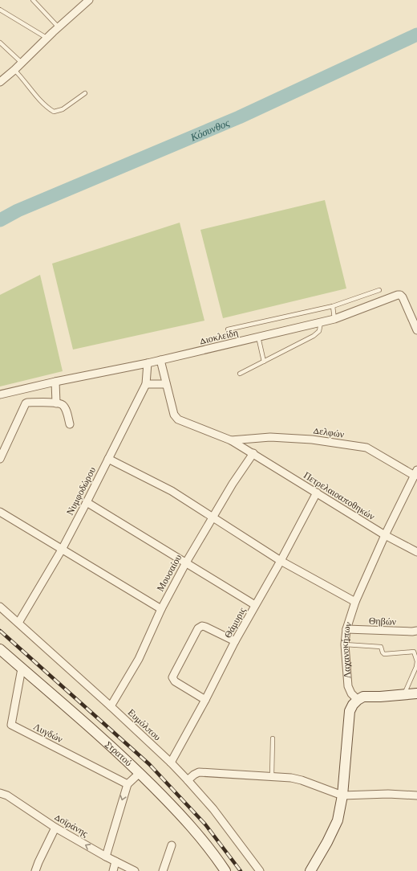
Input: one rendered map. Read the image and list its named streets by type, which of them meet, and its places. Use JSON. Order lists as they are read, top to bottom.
{
  "streets": {
    "main road": ["Στρατού"],
    "street": [
      "Διοκλείδη",
      "Δελφών",
      "Νυμφοδώρου",
      "Πετρελαιοαποθηκών",
      "Μουσαίου",
      "Θηβών",
      "Θάμυρις",
      "Λαχανοκήπων",
      "Ευμόλπου",
      "Λυγδών",
      "Δοϊράνης"
    ]
  },
  "crossings": [
    ["Διοκλείδη", "Νυμφοδώρου"],
    ["Διοκλείδη", "Πετρελαιοαποθηκών"],
    ["Δελφών", "Πετρελαιοαποθηκών"],
    ["Δελφών", "Λαχανοκήπων"],
    ["Νυμφοδώρου", "Ευμόλπου"],
    ["Πετρελαιοαποθηκών", "Μουσαίου"],
    ["Πετρελαιοαποθηκών", "Θάμυρις"],
    ["Πετρελαιοαποθηκών", "Λαχανοκήπων"],
    ["Μουσαίου", "Ευμόλπου"],
    ["Θηβών", "Λαχανοκήπων"],
    ["Θάμυρις", "Ευμόλπου"],
    ["Λυγδών", "Στρατού"]
  ],
  "one_way": ["Δοϊράνης"],
  "water": ["Κόσυνθος"]
}
